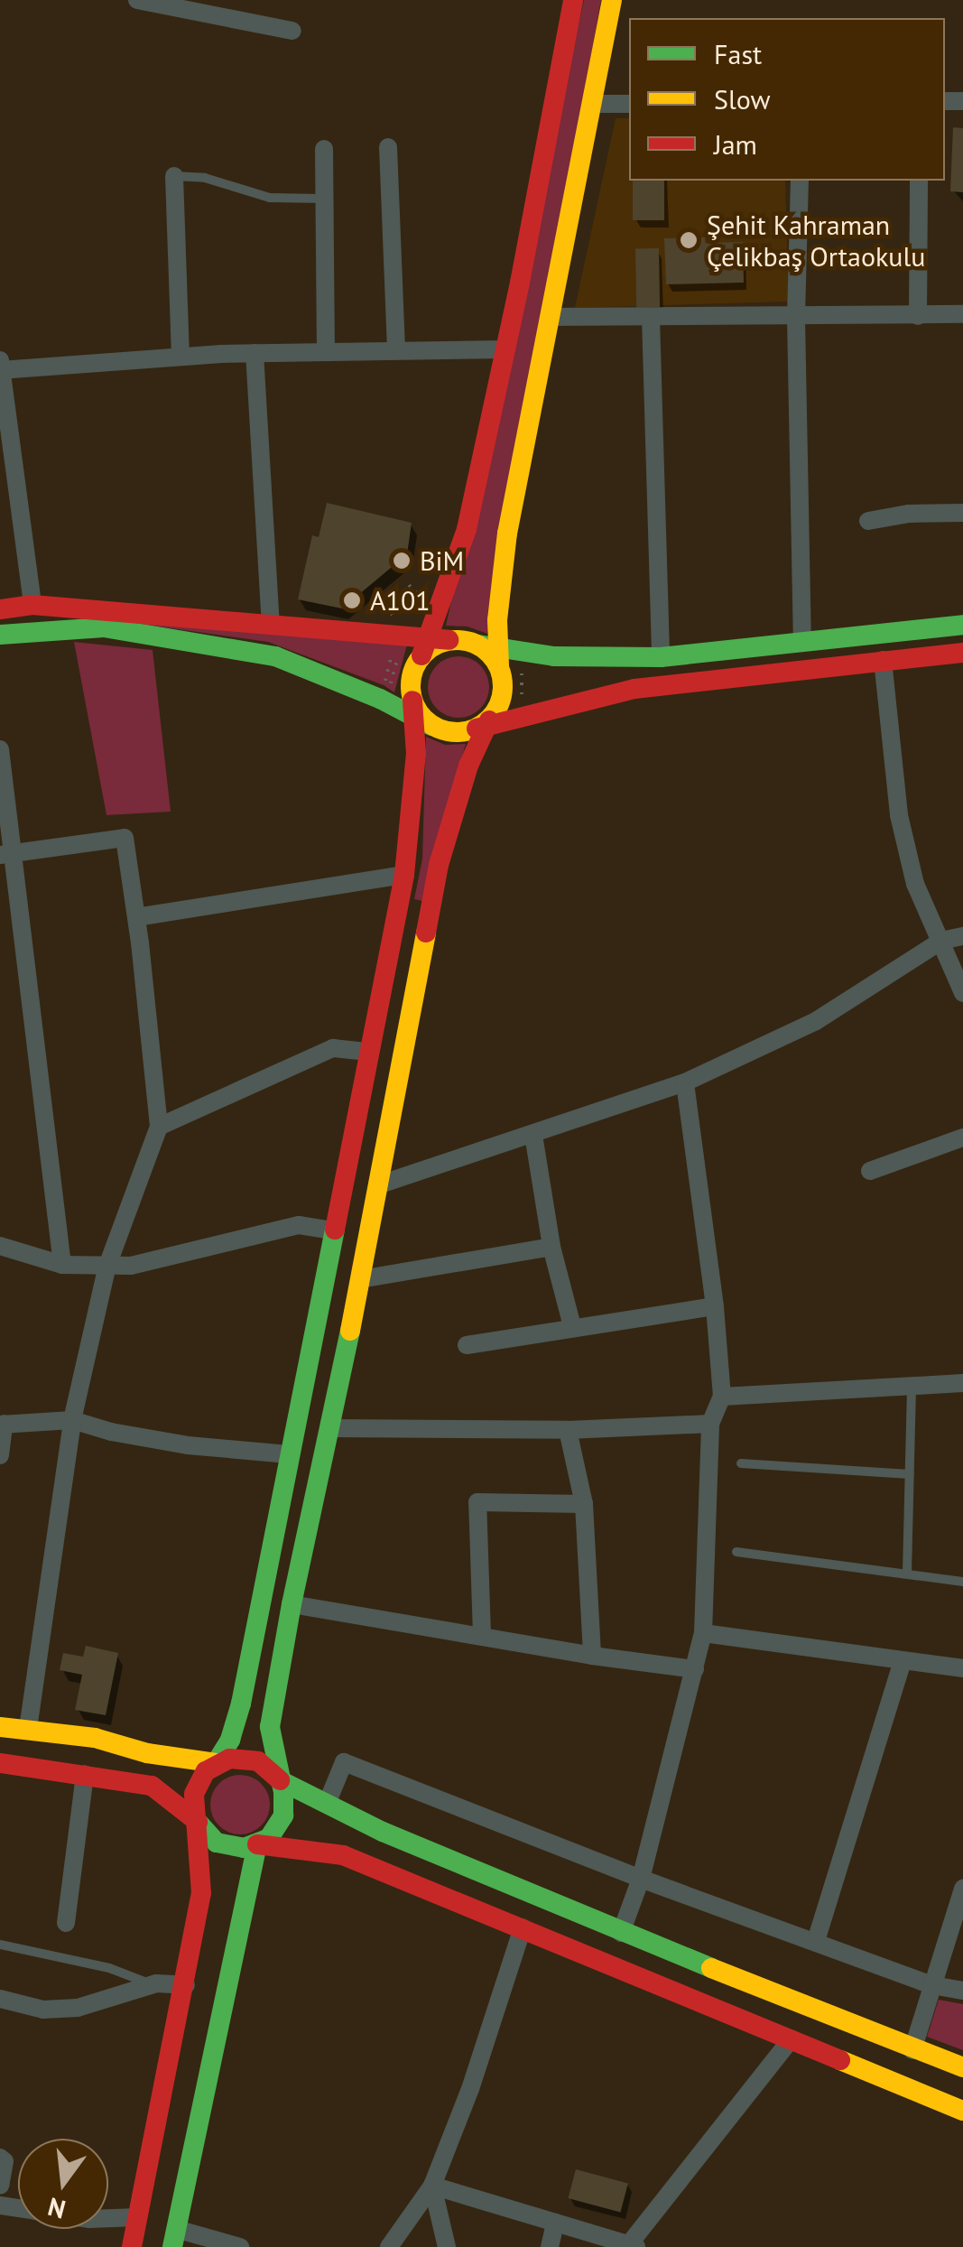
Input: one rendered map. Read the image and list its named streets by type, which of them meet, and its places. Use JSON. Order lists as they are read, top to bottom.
{
  "places": ["Şehit Kahraman Çelikbaş Ortaokulu", "BiM", "A101"],
  "legend": ["Fast", "Slow", "Jam"],
  "north": "bottom"
}
